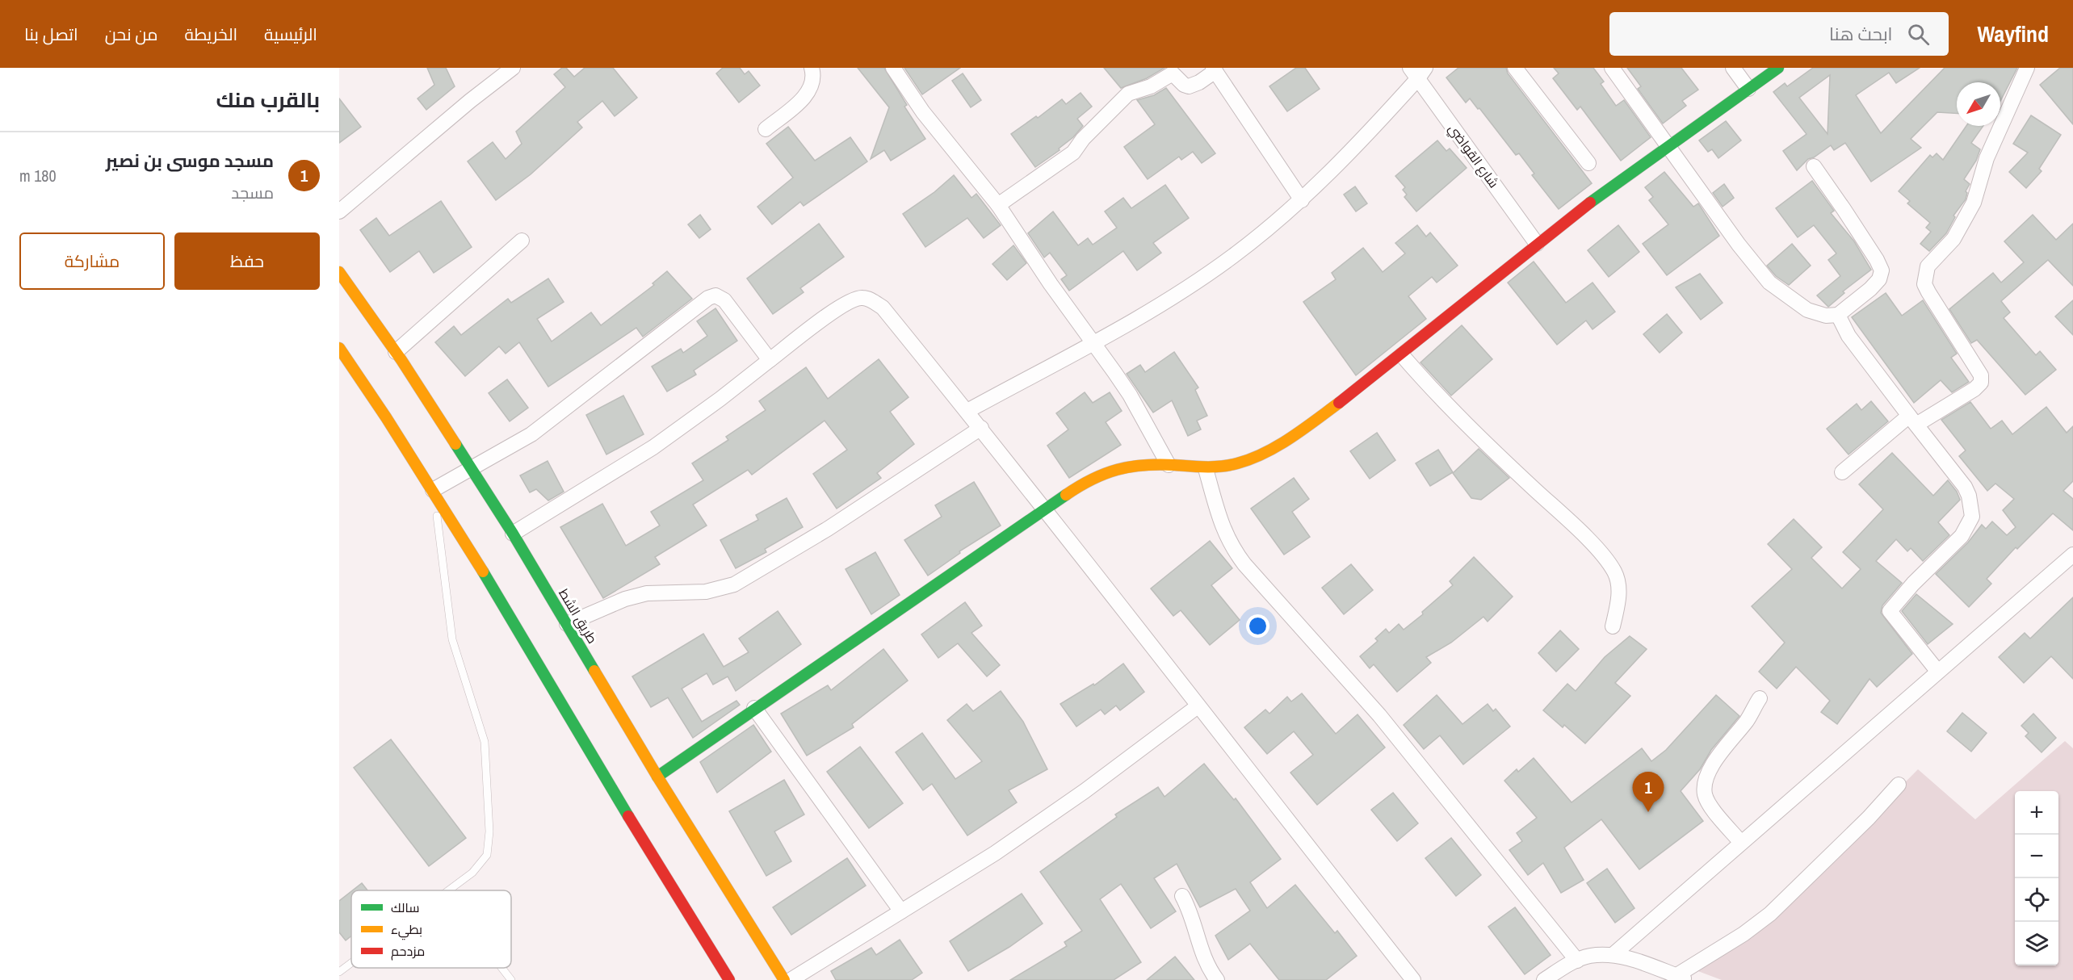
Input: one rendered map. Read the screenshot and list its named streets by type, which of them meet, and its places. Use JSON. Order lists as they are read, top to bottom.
{
  "streets": {
    "main road": ["طريق الشط"],
    "street": ["شارع القواضي"]
  },
  "legend": ["سالك", "بطيء", "مزدحم"],
  "north": "bottom left",
  "page": {
    "header": "Wayfind",
    "search": "ابحث هنا",
    "nav": [
      "الرئيسية",
      "الخريطة",
      "من نحن",
      "اتصل بنا"
    ],
    "heading": "بالقرب منك",
    "list": [
      {
        "mark": "1",
        "name": "مسجد موسى بن نصير",
        "note": "مسجد",
        "value": "180 m"
      }
    ],
    "buttons": ["حفظ", "مشاركة"],
    "pins": "1",
    "map_buttons": ["+", "−"]
  }
}
